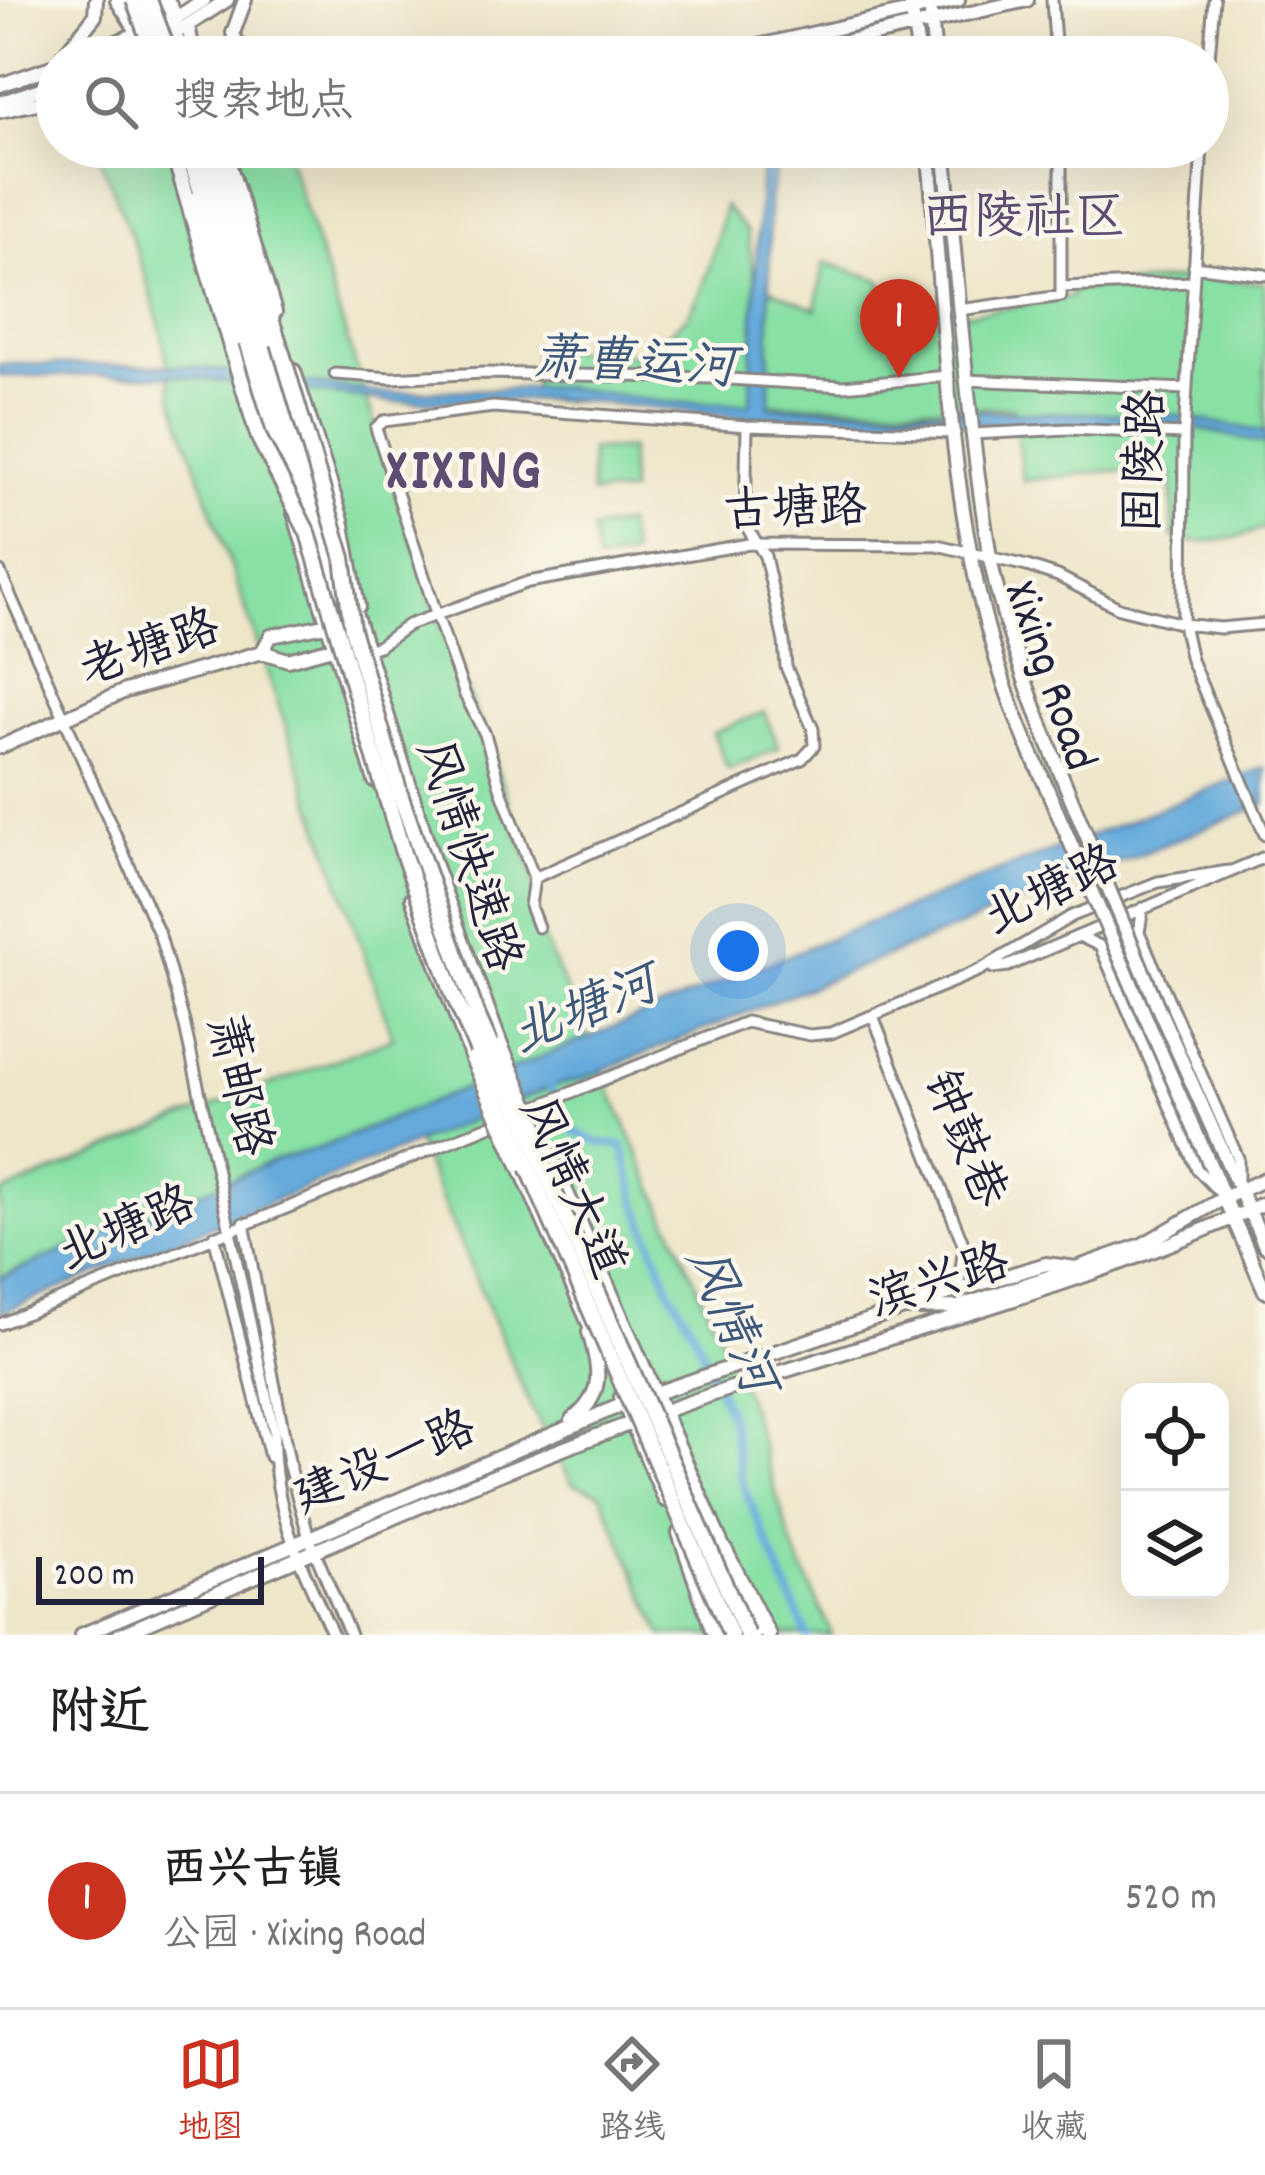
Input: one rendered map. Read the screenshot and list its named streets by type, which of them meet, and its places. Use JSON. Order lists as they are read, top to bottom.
{
  "streets": {
    "highway": ["风情快速路"],
    "main road": [
      "老塘路",
      "Xixing Road",
      "风情大道",
      "滨兴路",
      "建设一路"
    ],
    "street": [
      "固陵路",
      "古塘路",
      "北塘路",
      "萧邮路",
      "钟鼓巷"
    ]
  },
  "crossings": [
    ["固陵路", "古塘路"],
    ["古塘路", "Xixing Road"],
    ["古塘路", "风情大道"],
    ["老塘路", "萧邮路"],
    ["老塘路", "风情大道"],
    ["Xixing Road", "北塘路"],
    ["Xixing Road", "滨兴路"],
    ["风情快速路", "风情大道"],
    ["北塘路", "萧邮路"],
    ["北塘路", "钟鼓巷"],
    ["萧邮路", "建设一路"],
    ["钟鼓巷", "滨兴路"],
    ["风情大道", "滨兴路"],
    ["风情大道", "建设一路"],
    ["滨兴路", "建设一路"]
  ],
  "districts": ["西陵社区", "XIXING"],
  "water": ["萧曹运河", "北塘河", "风情河"],
  "scale_bar": "200 m",
  "page": {
    "search": "搜索地点",
    "pins": "1",
    "scale": "200 m",
    "heading": "附近",
    "list": [
      {
        "mark": "1",
        "name": "西兴古镇",
        "note": "公园 · Xixing Road",
        "value": "520 m"
      }
    ],
    "nav": ["地图", "路线", "收藏"]
  }
}
